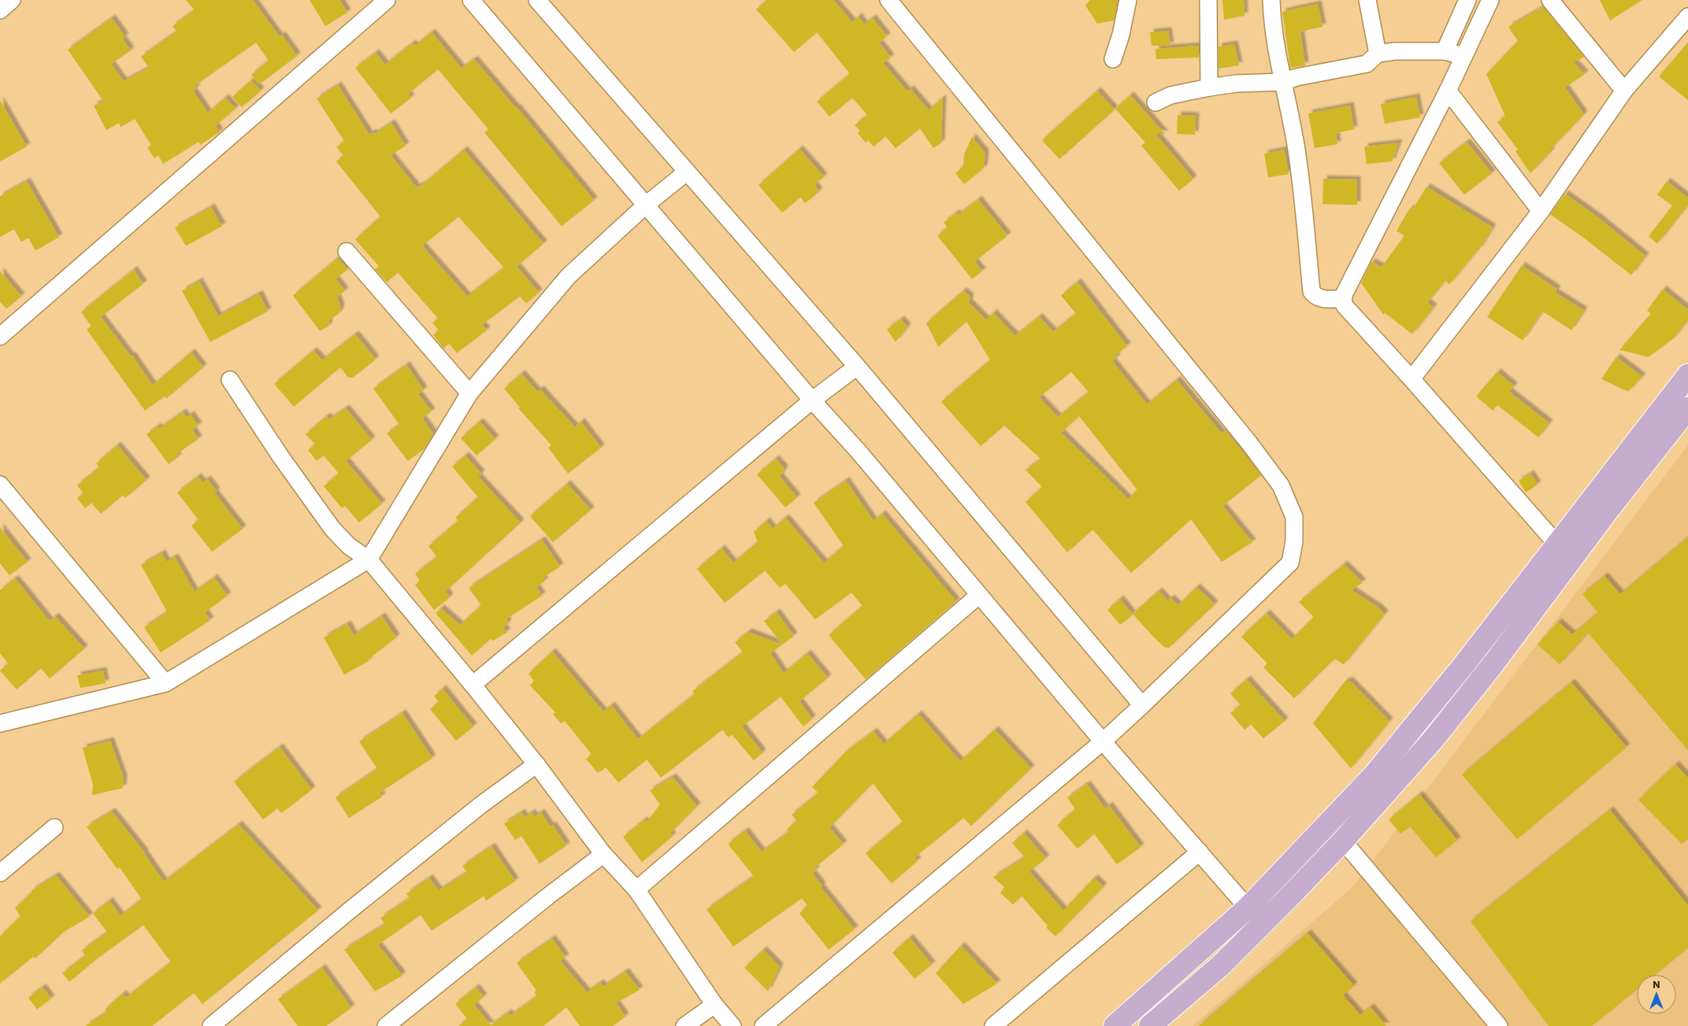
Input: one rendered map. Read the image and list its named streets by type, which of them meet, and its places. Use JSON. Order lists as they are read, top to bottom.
{
  "north": "top"
}
